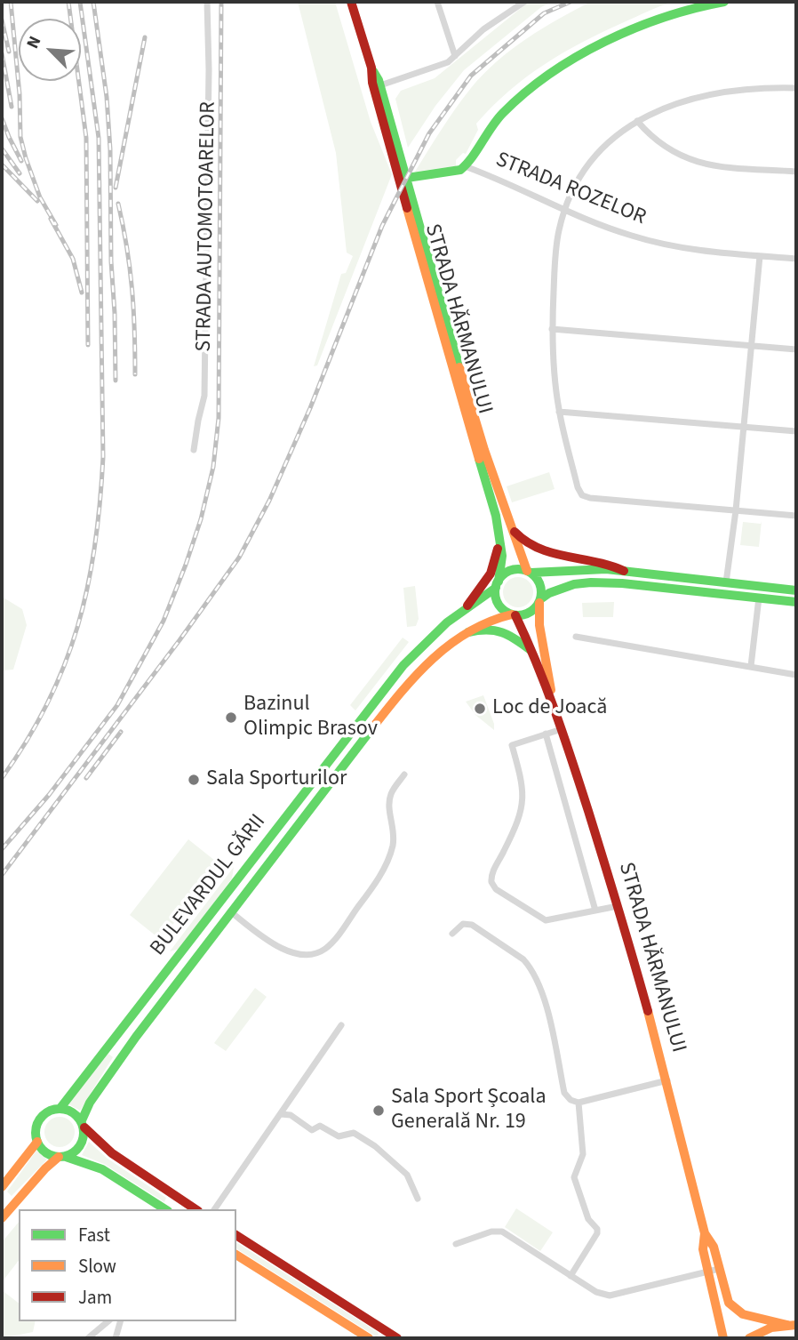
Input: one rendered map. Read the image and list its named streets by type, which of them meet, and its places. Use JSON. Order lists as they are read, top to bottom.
{
  "streets": {
    "main road": ["STRADA ROZELOR", "STRADA HĂRMANULUI", "BULEVARDUL GĂRII"],
    "street": ["STRADA AUTOMOTOARELOR"]
  },
  "crossings": [
    ["STRADA ROZELOR", "STRADA HĂRMANULUI"],
    ["STRADA HĂRMANULUI", "BULEVARDUL GĂRII"]
  ],
  "places": [
    "Loc de Joacă",
    "Bazinul Olimpic Brasov",
    "Sala Sporturilor",
    "Sala Sport Școala Generală Nr. 19"
  ],
  "legend": ["Fast", "Slow", "Jam"],
  "north": "top left"
}
